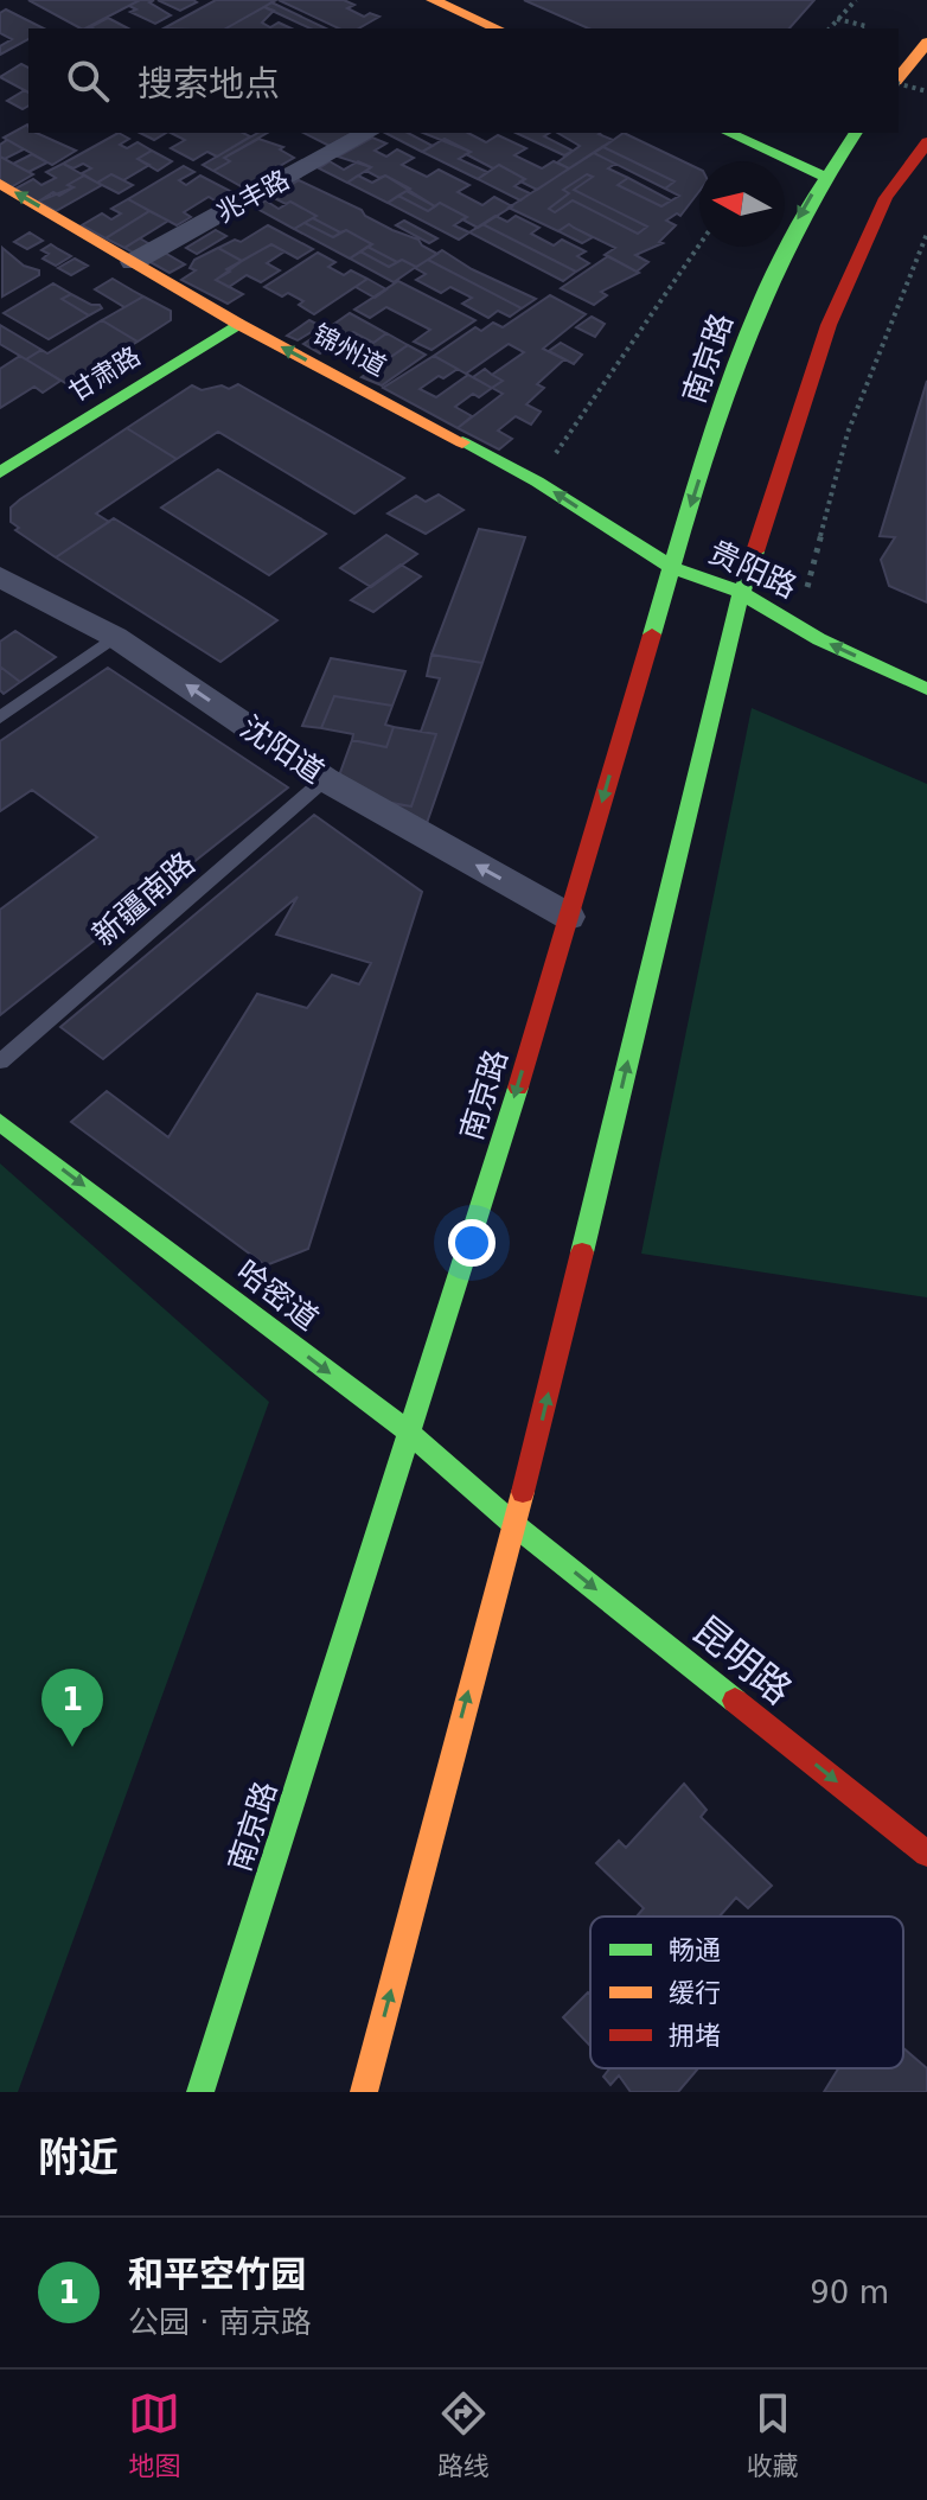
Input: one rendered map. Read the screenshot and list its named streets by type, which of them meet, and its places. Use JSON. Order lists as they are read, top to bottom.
{
  "streets": {
    "main road": [
      "锦州道",
      "南京路",
      "甘肃路",
      "贵阳路",
      "哈密道",
      "昆明路"
    ],
    "street": ["兆丰路", "沈阳道"],
    "lane": ["新疆南路"]
  },
  "crossings": [
    ["兆丰路", "锦州道"],
    ["锦州道", "南京路"],
    ["锦州道", "甘肃路"],
    ["锦州道", "贵阳路"],
    ["南京路", "贵阳路"],
    ["南京路", "沈阳道"],
    ["南京路", "哈密道"],
    ["沈阳道", "新疆南路"],
    ["哈密道", "昆明路"]
  ],
  "one_way": [
    "锦州道",
    "贵阳路",
    "沈阳道",
    "哈密道",
    "昆明路"
  ],
  "legend": ["畅通", "缓行", "拥堵"],
  "north": "left",
  "page": {
    "search": "搜索地点",
    "pins": "1",
    "heading": "附近",
    "list": [
      {
        "mark": "1",
        "name": "和平空竹园",
        "note": "公园 · 南京路",
        "value": "90 m"
      }
    ],
    "nav": ["地图", "路线", "收藏"]
  }
}
